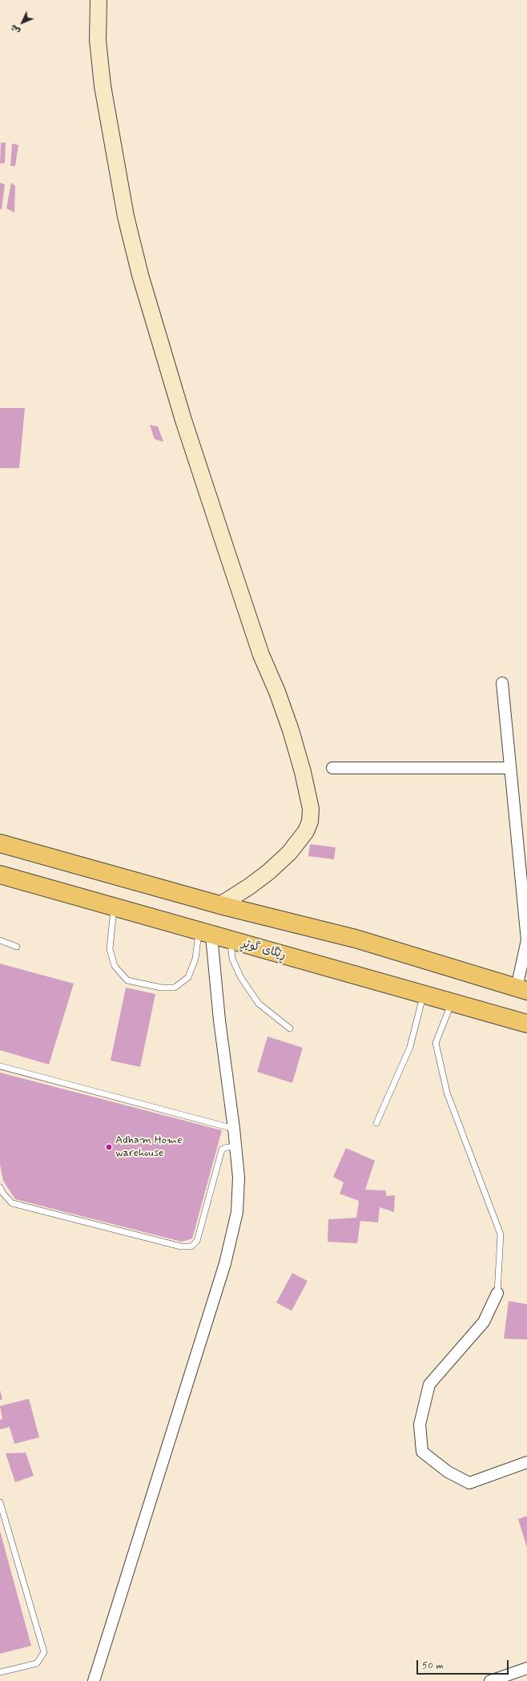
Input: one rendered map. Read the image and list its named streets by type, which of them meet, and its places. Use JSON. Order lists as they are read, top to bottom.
{
  "streets": {
    "highway": ["ڕێگای گوێڕ"]
  },
  "places": ["Adham Home warehouse"],
  "scale_bar": "50 m",
  "north": "bottom left"
}
